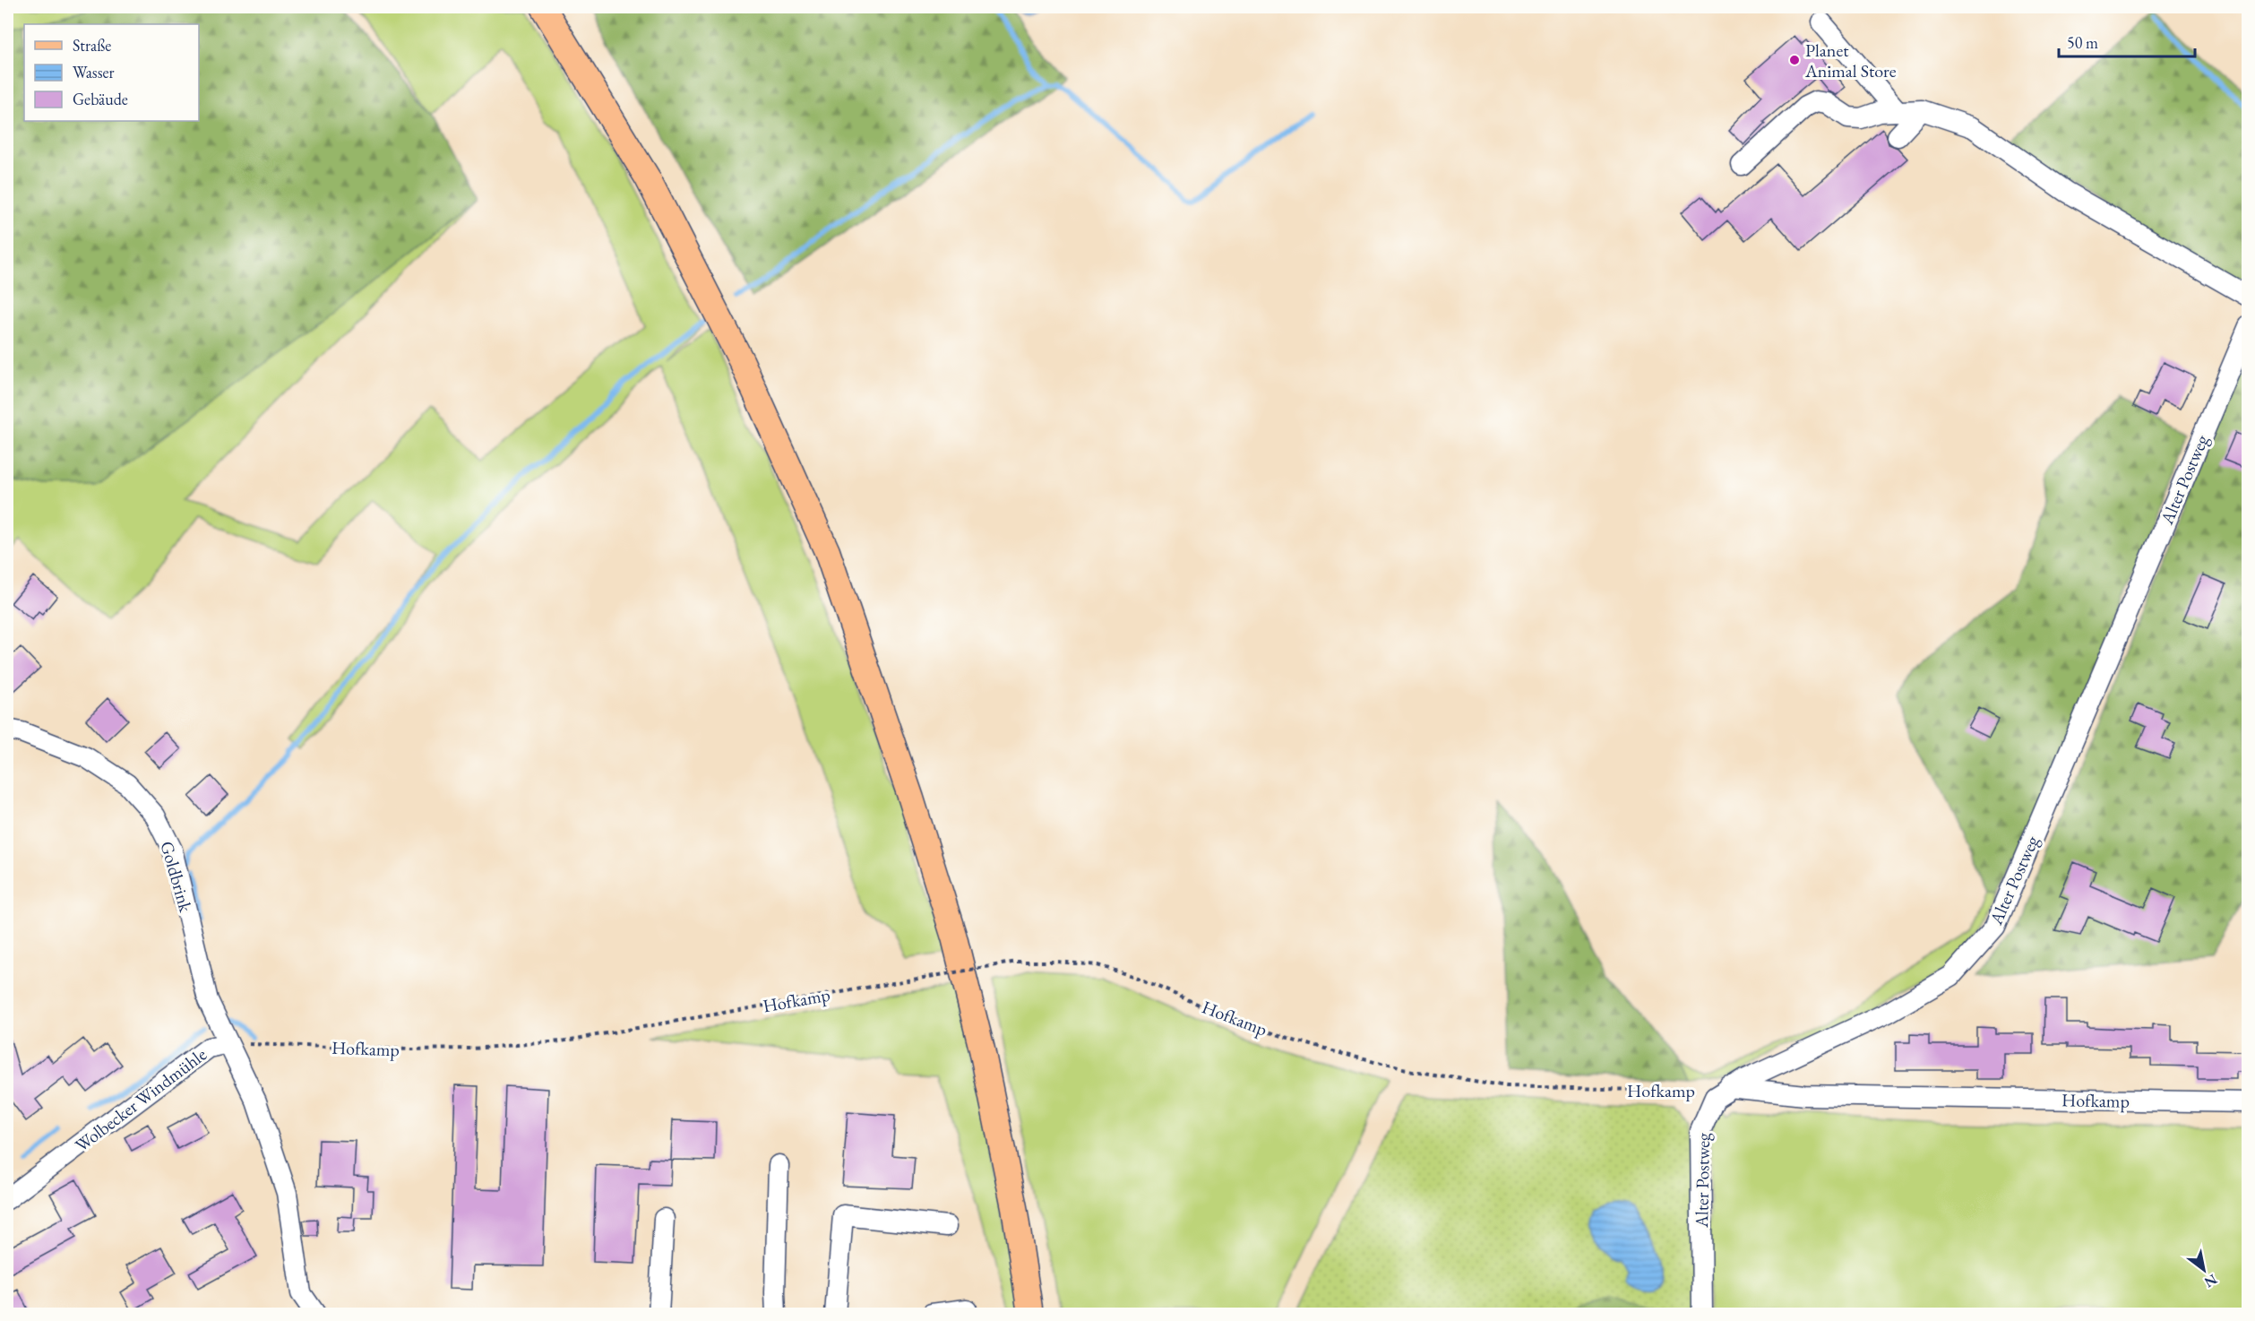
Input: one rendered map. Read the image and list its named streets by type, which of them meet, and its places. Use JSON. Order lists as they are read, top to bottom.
{
  "streets": {
    "street": [
      "Alter Postweg",
      "Goldbrink",
      "Hofkamp",
      "Wolbecker Windmühle"
    ]
  },
  "crossings": [
    ["Alter Postweg", "Hofkamp"],
    ["Goldbrink", "Hofkamp"],
    ["Goldbrink", "Wolbecker Windmühle"],
    ["Hofkamp", "Wolbecker Windmühle"]
  ],
  "places": ["Planet Animal Store"],
  "legend": ["Straße", "Wasser", "Gebäude"],
  "scale_bar": "50 m",
  "north": "bottom right"
}
